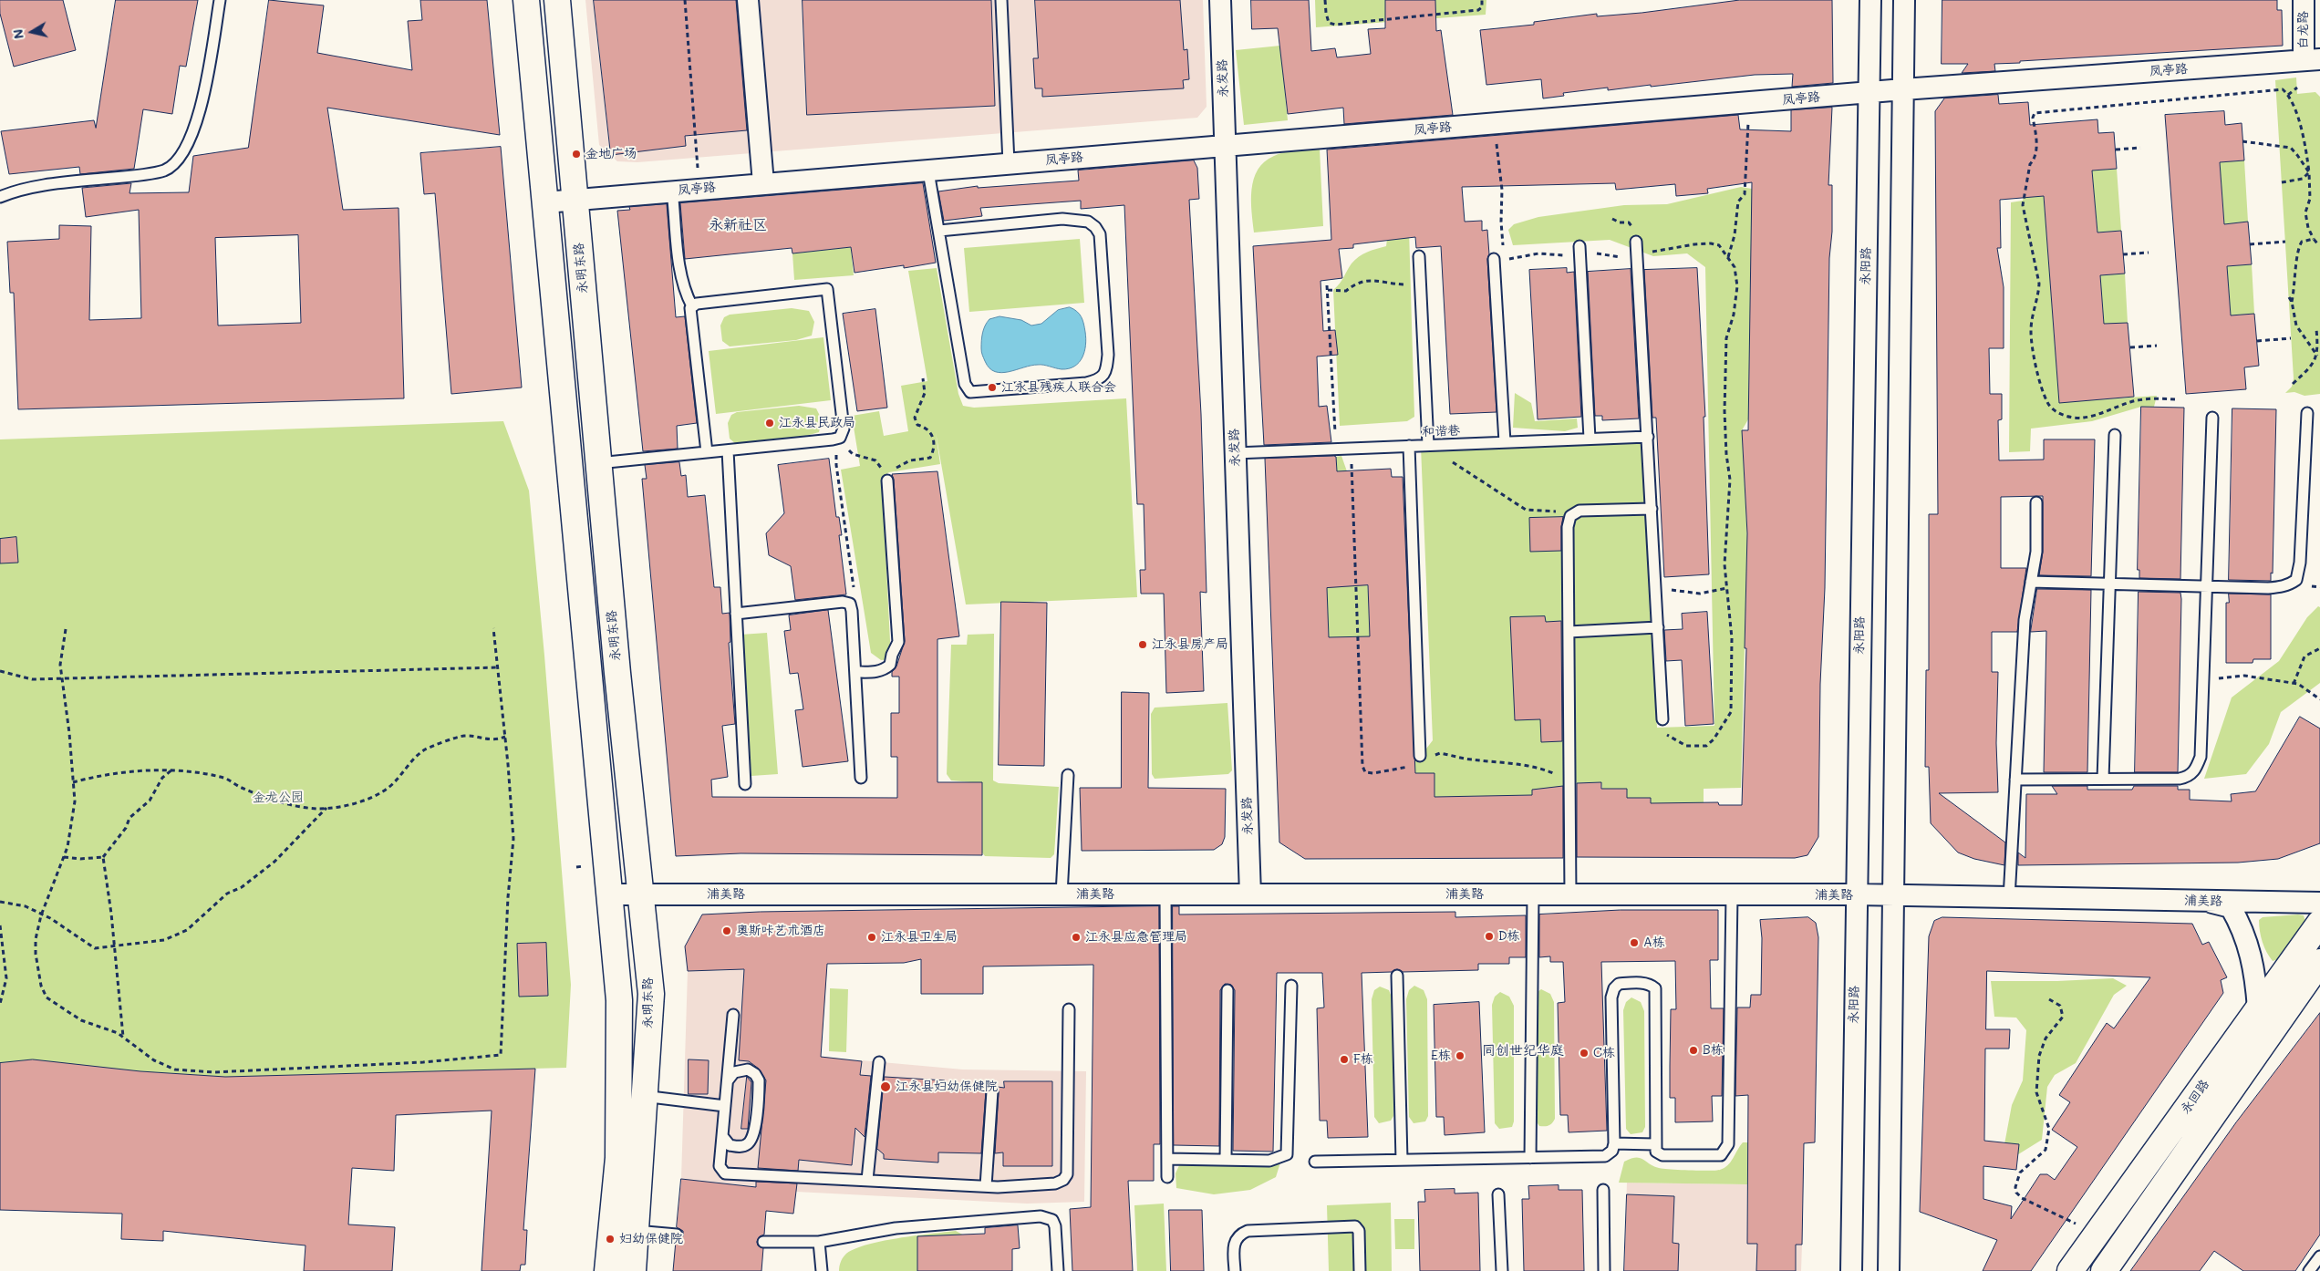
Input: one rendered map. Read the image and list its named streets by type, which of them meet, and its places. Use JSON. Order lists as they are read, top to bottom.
{
  "streets": {
    "main road": ["永明东路", "永回路"],
    "street": [
      "白龙路",
      "凤亭路",
      "永发路",
      "永阳路",
      "浦美路"
    ],
    "lane": ["和谐巷"]
  },
  "crossings": [
    ["白龙路", "凤亭路"],
    ["凤亭路", "永发路"],
    ["凤亭路", "永阳路"],
    ["凤亭路", "永明东路"],
    ["永发路", "和谐巷"],
    ["永发路", "浦美路"],
    ["永阳路", "浦美路"],
    ["永明东路", "浦美路"]
  ],
  "districts": ["永新社区", "同创世纪华庭"],
  "parks": ["金龙公园"],
  "places": [
    "金地广场",
    "江永县残疾人联合会",
    "江永县民政局",
    "江永县房产局",
    "奥斯咔艺术酒店",
    "D栋",
    "江永县卫生局",
    "江永县应急管理局",
    "A栋",
    "B栋",
    "C栋",
    "E栋",
    "F栋",
    "江永县妇幼保健院",
    "妇幼保健院"
  ],
  "north": "left"
}
